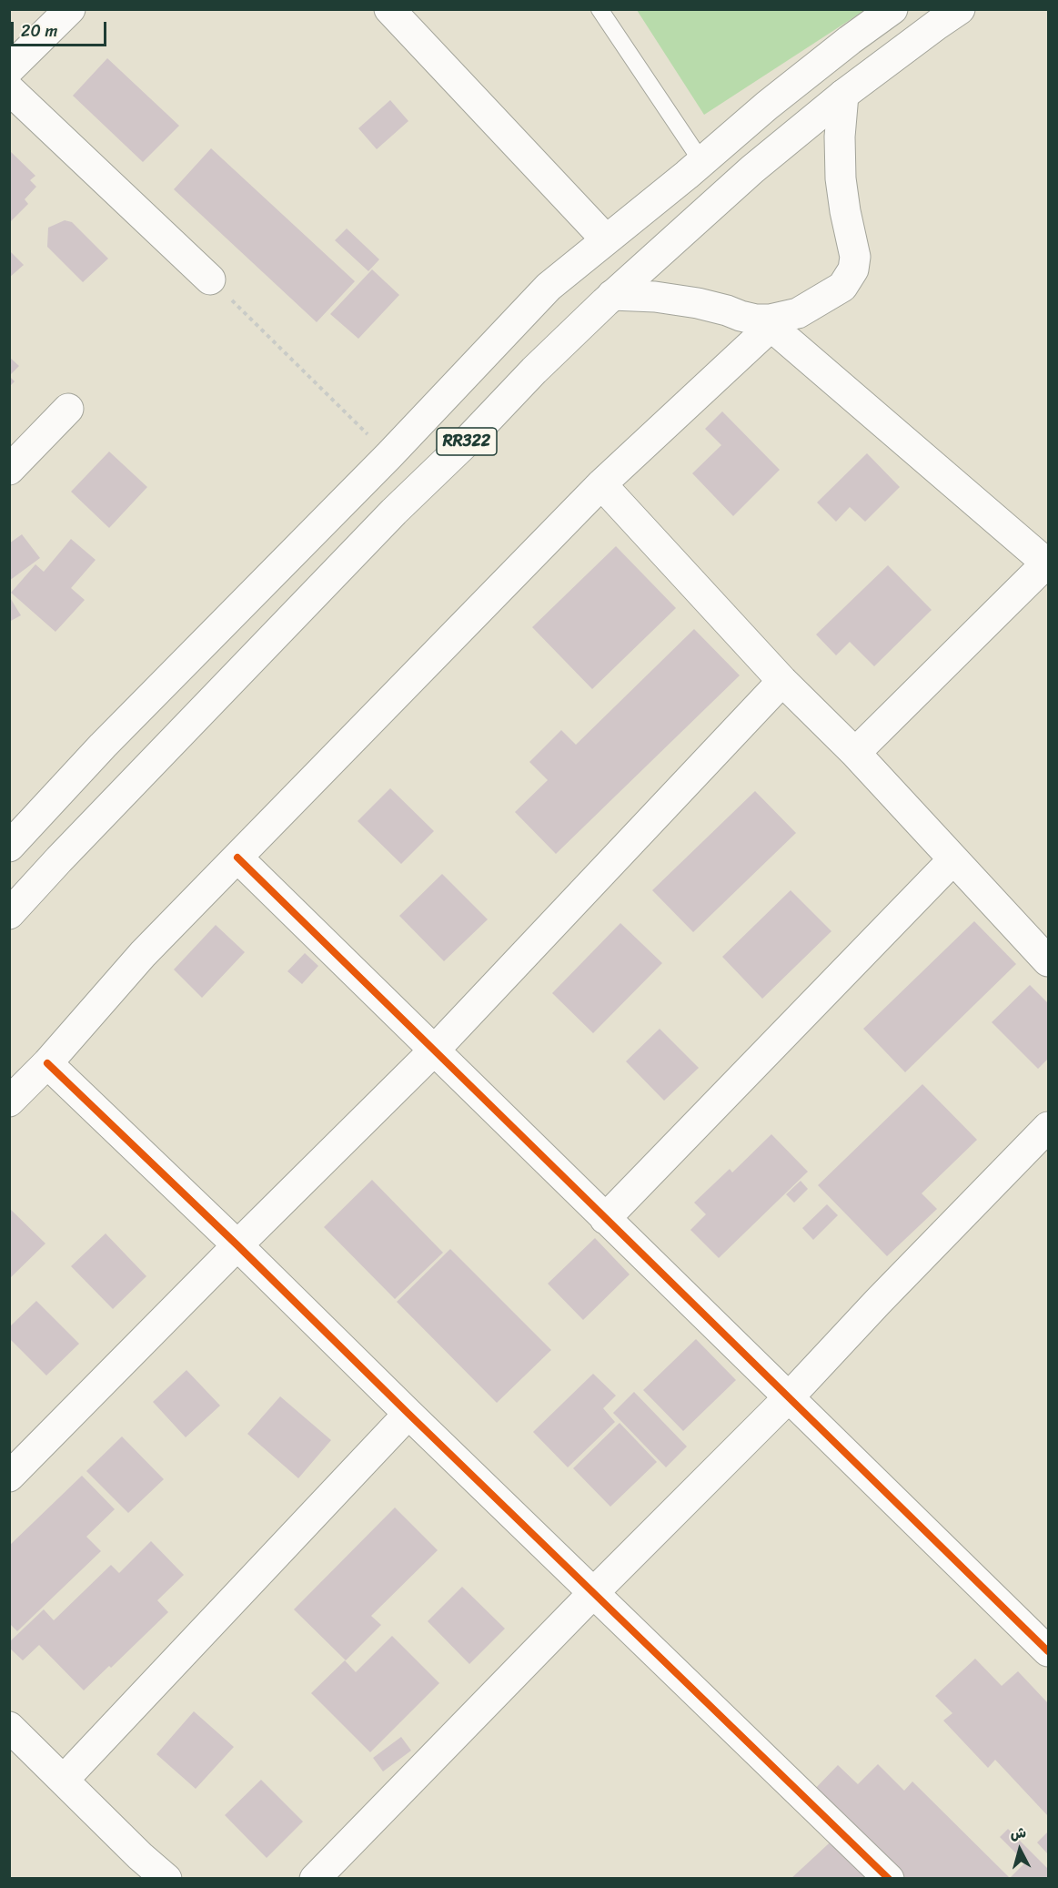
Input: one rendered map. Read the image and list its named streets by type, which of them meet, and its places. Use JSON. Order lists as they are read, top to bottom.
{
  "streets": {
    "street": ["RR322"]
  },
  "scale_bar": "20 m",
  "north": "top"
}
